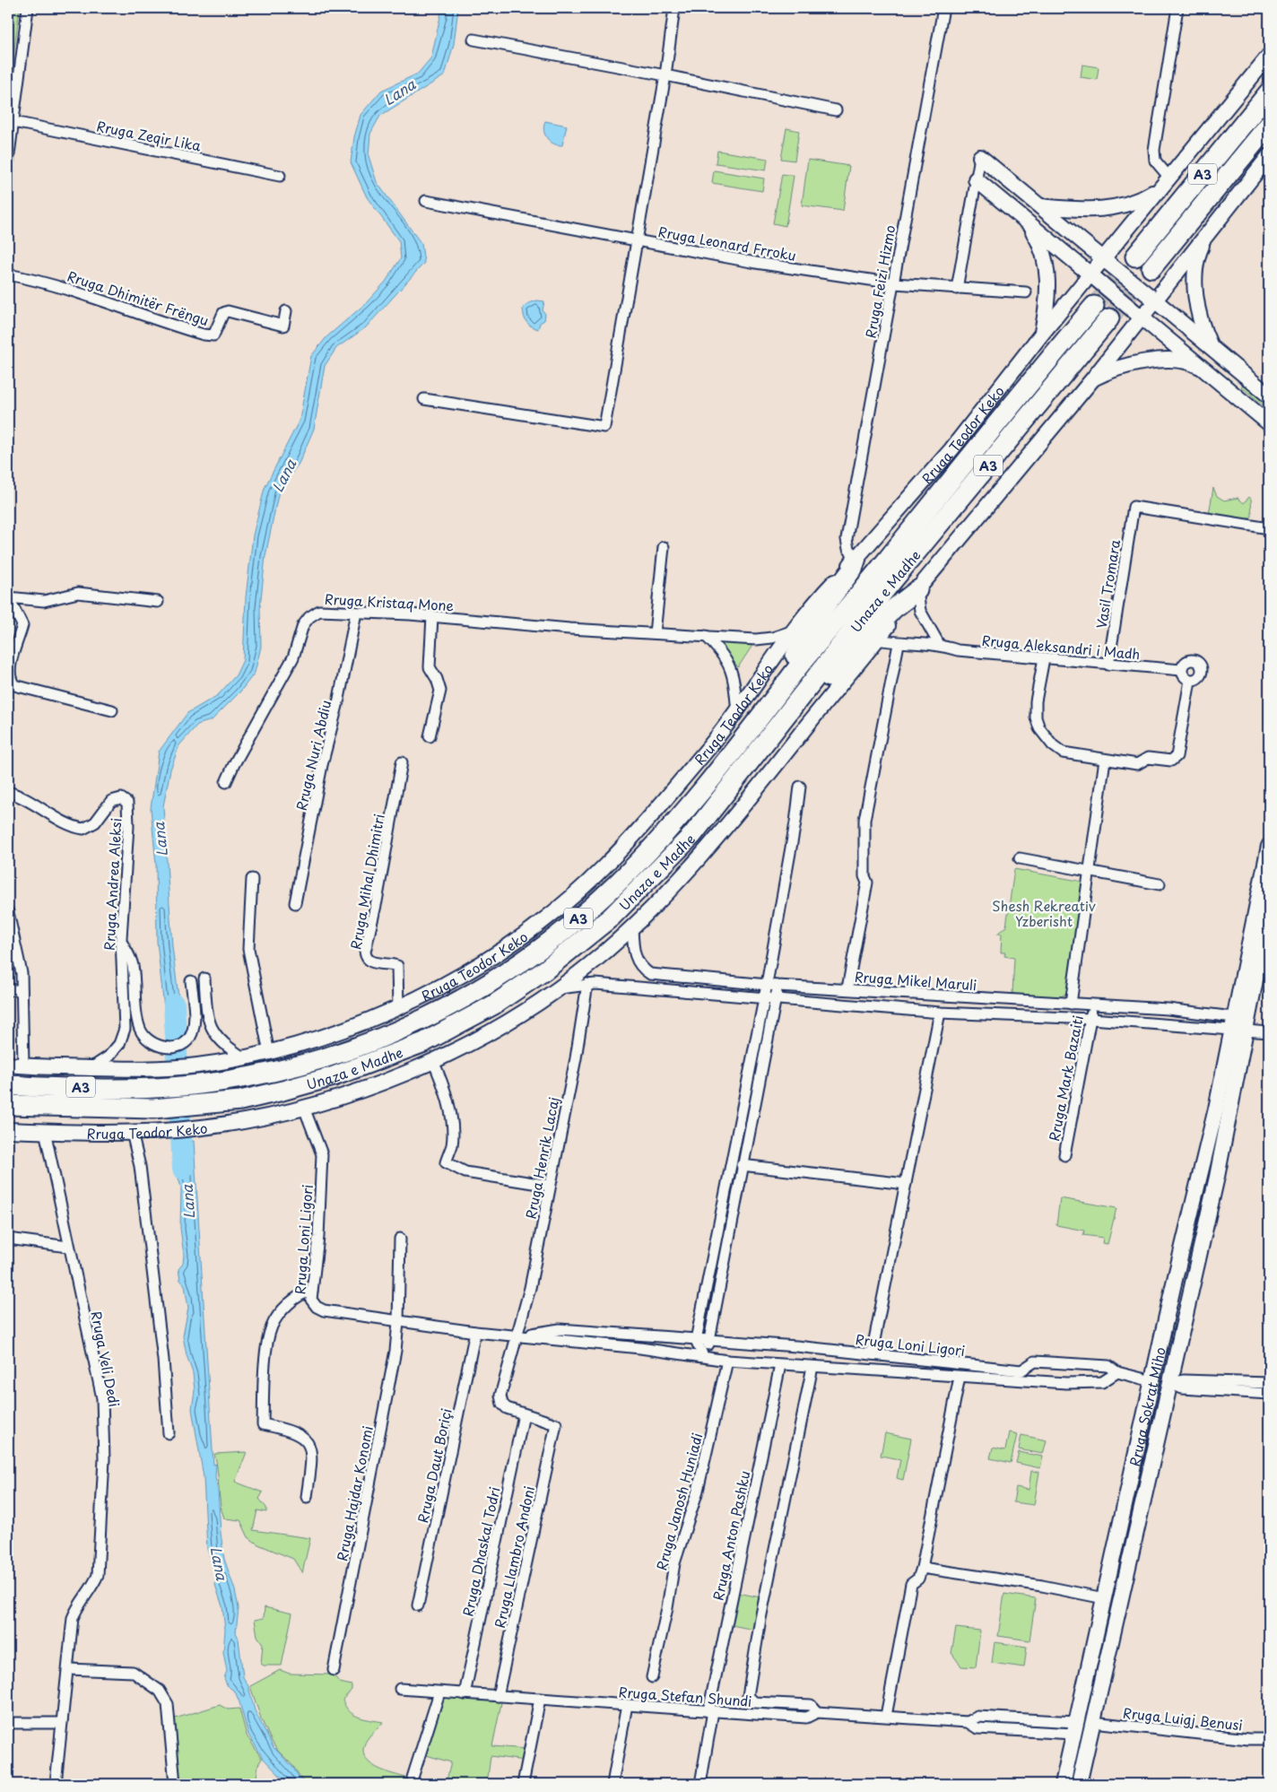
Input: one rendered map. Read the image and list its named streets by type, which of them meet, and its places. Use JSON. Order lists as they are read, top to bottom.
{
  "streets": {
    "highway": ["A3", "Unaza e Madhe"],
    "main road": ["Rruga Teodor Keko", "Rruga Sokrat Miho"],
    "street": [
      "Rruga Zeqir Lika",
      "Rruga Leonard Frroku",
      "Rruga Feizi Hizmo",
      "Rruga Dhimitër Frëngu",
      "Vasil Tromara",
      "Rruga Kristaq Mone",
      "Rruga Aleksandri i Madh",
      "Rruga Nuri Abdiu",
      "Rruga Mihal Dhimitri",
      "Rruga Andrea Aleksi",
      "Rruga Mikel Maruli",
      "Rruga Mark Bazaiti",
      "Rruga Henrik Lacaj",
      "Rruga Loni Ligori",
      "Rruga Veli Dedi",
      "Rruga Daut Boriçi",
      "Rruga Hajdar Konomi",
      "Rruga Janosh Huniadi",
      "Rruga Anton Pashku",
      "Rruga Dhaskal Todri",
      "Rruga Llambro Andoni",
      "Rruga Stefan Shundi",
      "Rruga Luigj Benusi"
    ]
  },
  "crossings": [
    ["Rruga Leonard Frroku", "Rruga Feizi Hizmo"],
    ["Rruga Feizi Hizmo", "Rruga Teodor Keko"],
    ["Rruga Teodor Keko", "Rruga Kristaq Mone"],
    ["Rruga Teodor Keko", "Rruga Aleksandri i Madh"],
    ["Rruga Teodor Keko", "Rruga Mihal Dhimitri"],
    ["Rruga Teodor Keko", "Rruga Andrea Aleksi"],
    ["Rruga Teodor Keko", "Rruga Mikel Maruli"],
    ["Rruga Teodor Keko", "Rruga Loni Ligori"],
    ["Rruga Teodor Keko", "Rruga Veli Dedi"],
    ["Vasil Tromara", "Rruga Aleksandri i Madh"],
    ["Rruga Kristaq Mone", "Rruga Nuri Abdiu"],
    ["Rruga Mikel Maruli", "Rruga Mark Bazaiti"],
    ["Rruga Mikel Maruli", "Rruga Sokrat Miho"],
    ["Rruga Henrik Lacaj", "Rruga Loni Ligori"],
    ["Rruga Henrik Lacaj", "Rruga Dhaskal Todri"],
    ["Rruga Henrik Lacaj", "Rruga Llambro Andoni"],
    ["Rruga Loni Ligori", "Rruga Sokrat Miho"],
    ["Rruga Loni Ligori", "Rruga Daut Boriçi"],
    ["Rruga Loni Ligori", "Rruga Hajdar Konomi"],
    ["Rruga Loni Ligori", "Rruga Janosh Huniadi"],
    ["Rruga Loni Ligori", "Rruga Anton Pashku"],
    ["Rruga Sokrat Miho", "Rruga Stefan Shundi"],
    ["Rruga Sokrat Miho", "Rruga Luigj Benusi"],
    ["Rruga Anton Pashku", "Rruga Stefan Shundi"],
    ["Rruga Dhaskal Todri", "Rruga Stefan Shundi"],
    ["Rruga Llambro Andoni", "Rruga Stefan Shundi"]
  ],
  "water": ["Lana"],
  "parks": ["Shesh Rekreativ Yzberisht"]
}
